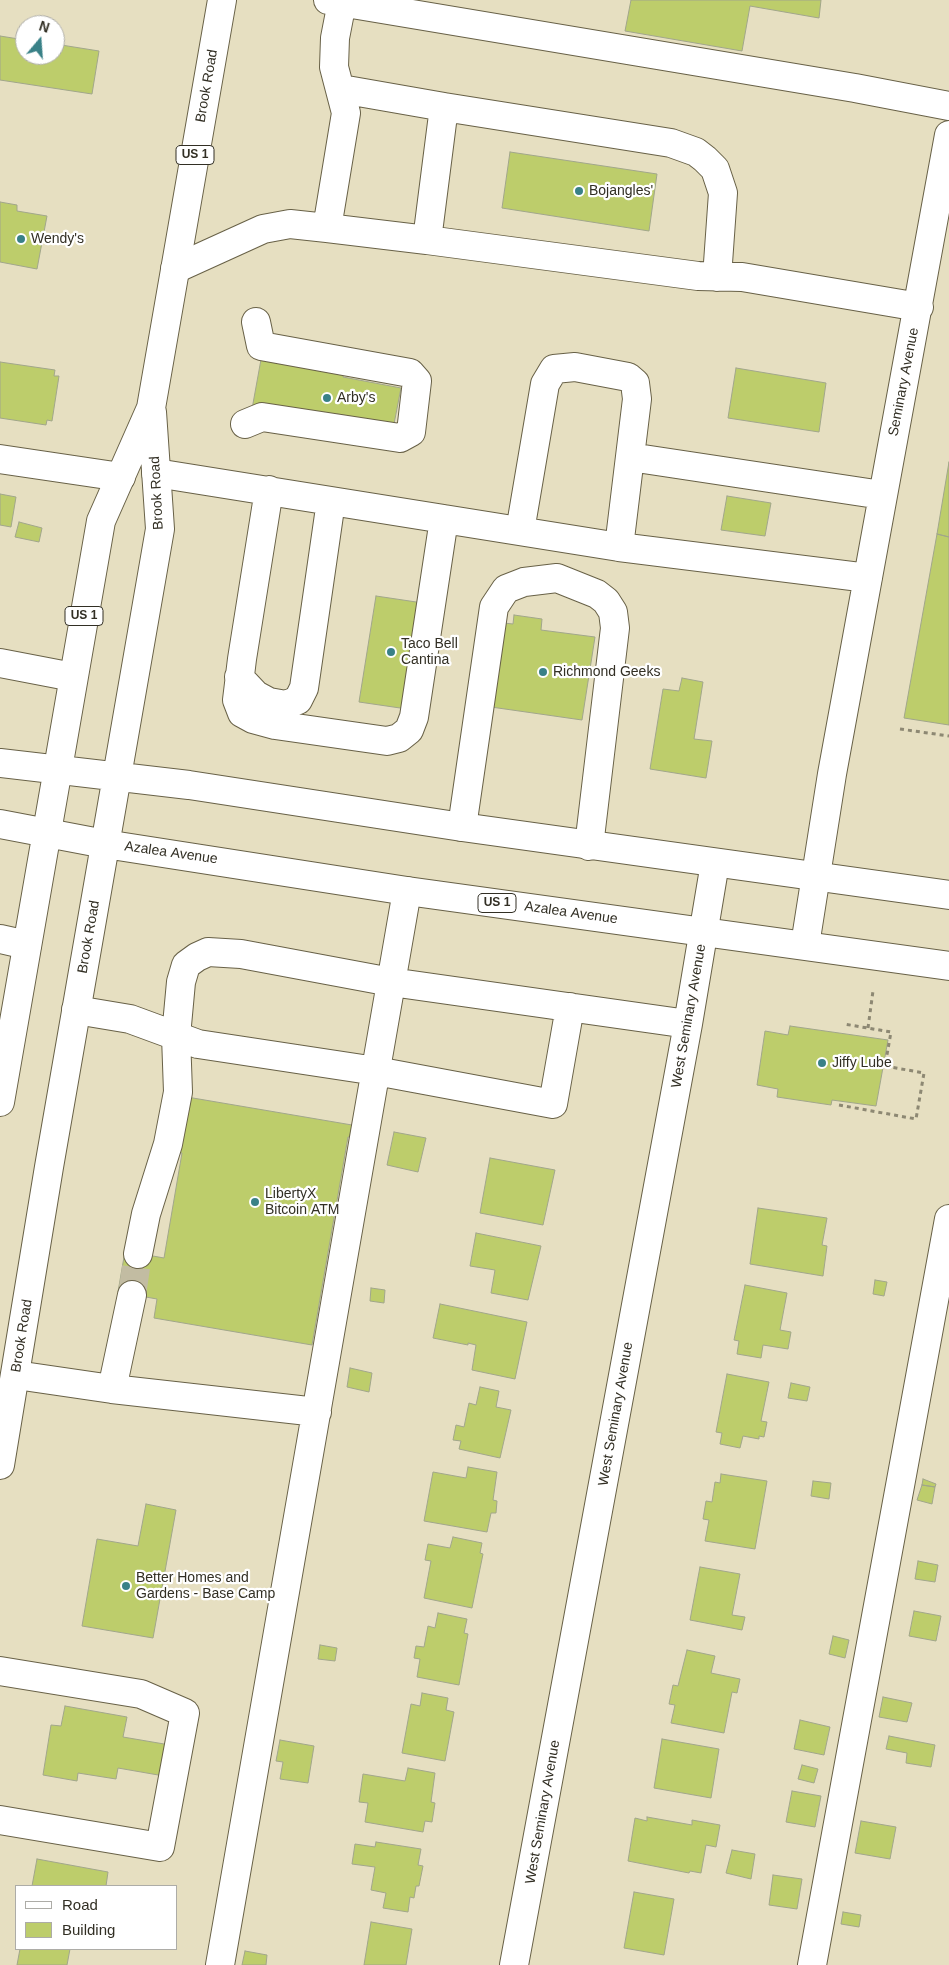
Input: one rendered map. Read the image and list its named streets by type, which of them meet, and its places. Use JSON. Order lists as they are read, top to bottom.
{
  "streets": {
    "main road": [
      "Brook Road",
      "US 1",
      "Seminary Avenue",
      "Azalea Avenue",
      "West Seminary Avenue"
    ]
  },
  "crossings": [
    ["Brook Road", "Azalea Avenue"],
    ["Azalea Avenue", "West Seminary Avenue"]
  ],
  "places": [
    "Bojangles'",
    "Wendy's",
    "Arby's",
    "Taco Bell Cantina",
    "Richmond Geeks",
    "Jiffy Lube",
    "LibertyX Bitcoin ATM",
    "Better Homes and Gardens - Base Camp"
  ],
  "legend": ["Road", "Building"],
  "north": "top"
}
